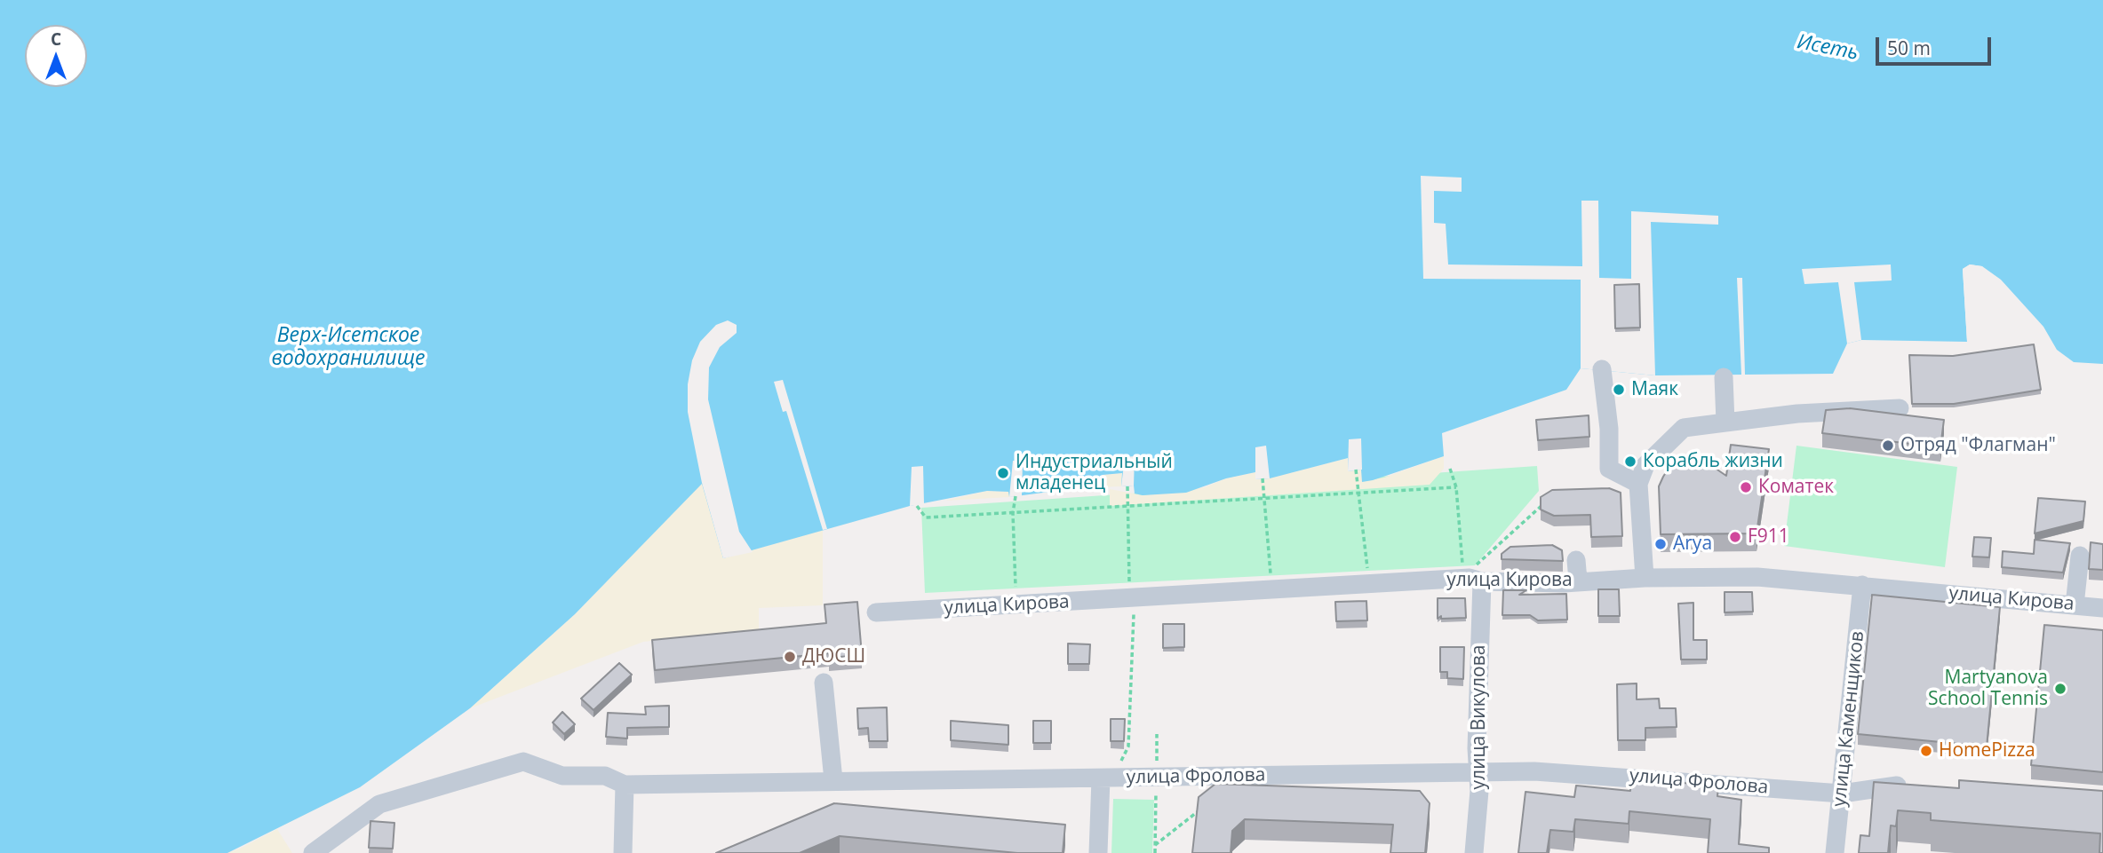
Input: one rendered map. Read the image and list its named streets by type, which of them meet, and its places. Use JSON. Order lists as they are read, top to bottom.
{
  "streets": {
    "street": [
      "улица Кирова",
      "улица Викулова",
      "улица Каменщиков",
      "улица Фролова"
    ]
  },
  "crossings": [
    ["улица Кирова", "улица Викулова"],
    ["улица Кирова", "улица Каменщиков"],
    ["улица Викулова", "улица Фролова"],
    ["улица Каменщиков", "улица Фролова"]
  ],
  "water": ["Исеть", "Верх-Исетское водохранилище"],
  "places": [
    "Маяк",
    "Отряд \"Флагман\"",
    "Корабль жизни",
    "Индустриальный младенец",
    "Коматек",
    "F911",
    "Arya",
    "ДЮСШ",
    "Martyanova School Tennis",
    "HomePizza"
  ],
  "scale_bar": "50 m",
  "north": "top"
}
